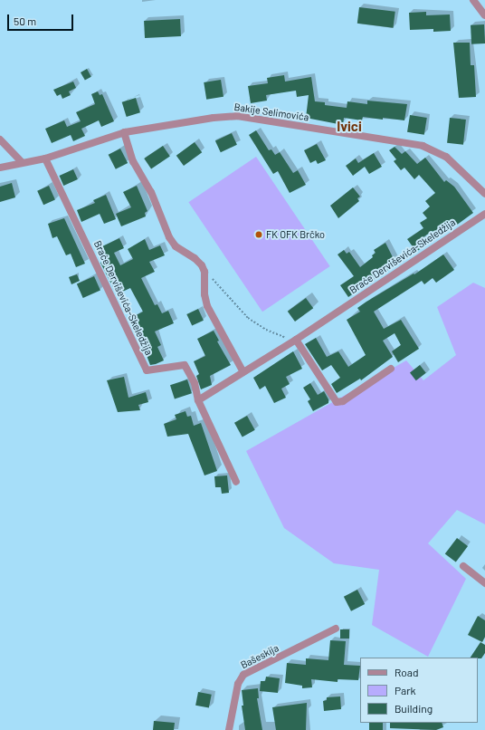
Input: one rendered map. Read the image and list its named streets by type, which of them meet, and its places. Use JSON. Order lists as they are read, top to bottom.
{
  "streets": {
    "street": ["Bakije Selimovića", "Braće Derviševića-Skeledžija", "Bašeskija"]
  },
  "crossings": [
    ["Bakije Selimovića", "Braće Derviševića-Skeledžija"]
  ],
  "districts": ["Ivici"],
  "places": ["FK OFK Brčko"],
  "legend": ["Road", "Park", "Building"],
  "scale_bar": "50 m"
}
